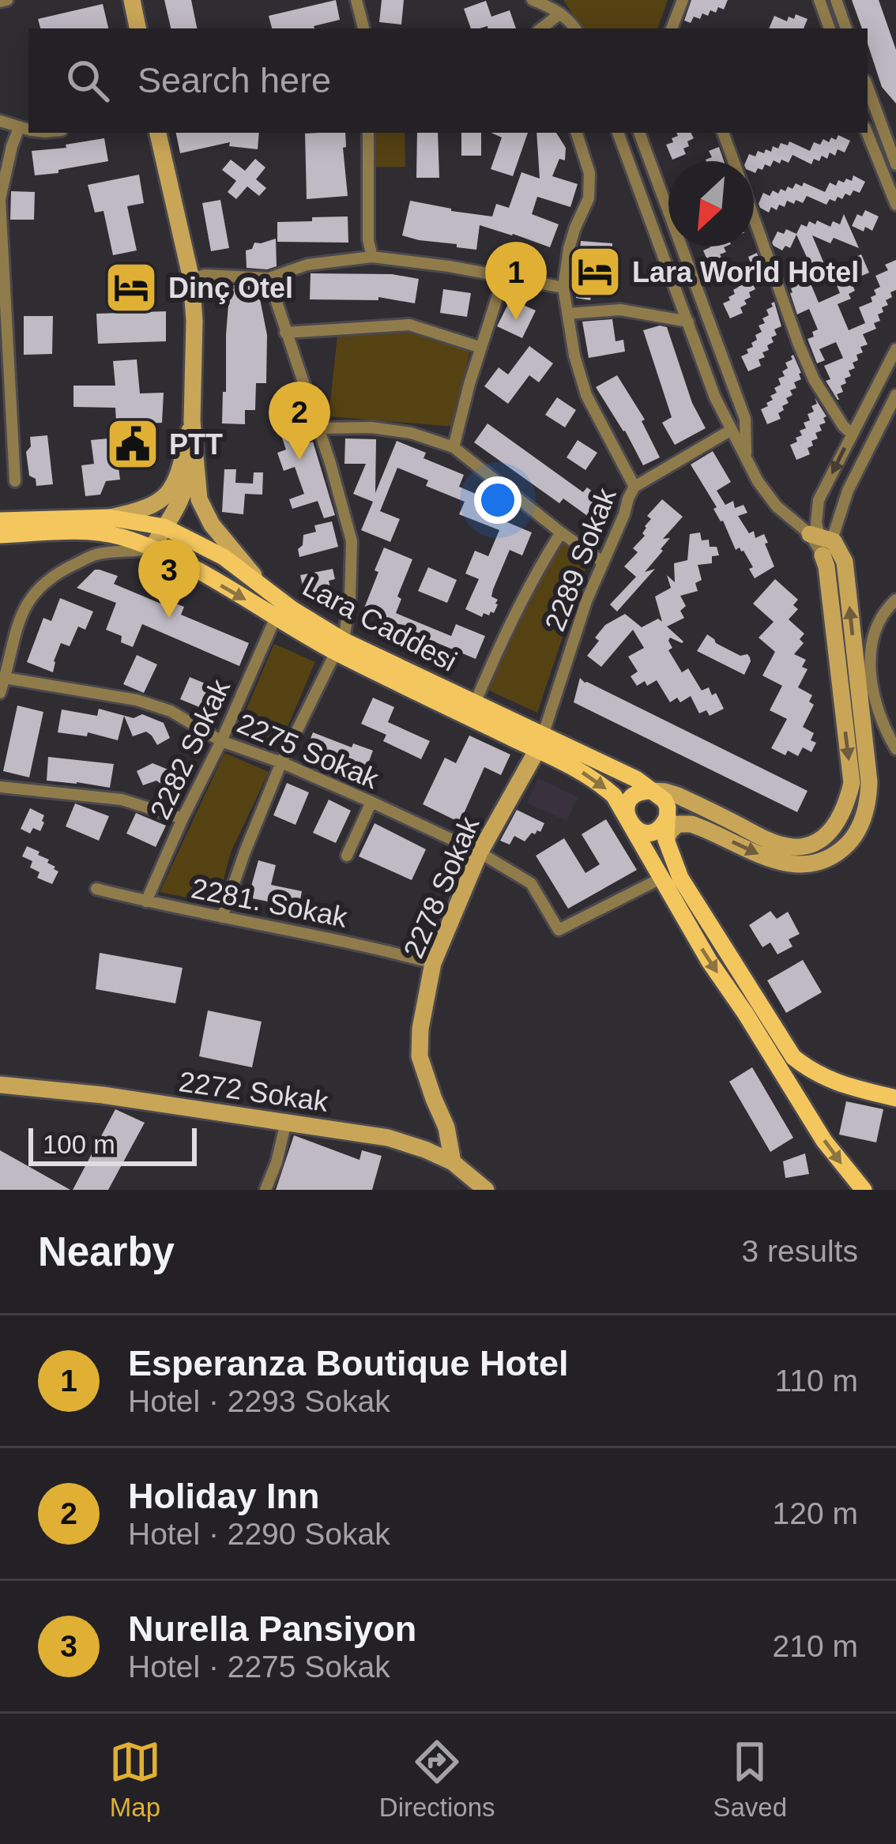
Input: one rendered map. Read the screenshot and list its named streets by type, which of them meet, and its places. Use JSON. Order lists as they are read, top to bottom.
{
  "streets": {
    "main road": ["Lara Caddesi"],
    "street": [
      "2289 Sokak",
      "2282 Sokak",
      "2275 Sokak",
      "2278 Sokak",
      "2281. Sokak",
      "2272 Sokak"
    ]
  },
  "crossings": [
    ["2289 Sokak", "Lara Caddesi"],
    ["2289 Sokak", "2278 Sokak"],
    ["Lara Caddesi", "2278 Sokak"],
    ["2282 Sokak", "2275 Sokak"],
    ["2282 Sokak", "2281. Sokak"],
    ["2275 Sokak", "2278 Sokak"],
    ["2278 Sokak", "2281. Sokak"],
    ["2278 Sokak", "2272 Sokak"]
  ],
  "places": {
    "hotel": ["Lara World Hotel", "Dinç Otel"],
    "public building": ["PTT"]
  },
  "scale_bar": "100 m",
  "north": "bottom left",
  "page": {
    "search": "Search here",
    "pins": ["1", "2", "3"],
    "scale": "100 m",
    "heading": ["Nearby", "3 results"],
    "list": [
      {
        "mark": "1",
        "name": "Esperanza Boutique Hotel",
        "note": "Hotel · 2293 Sokak",
        "value": "110 m"
      },
      {
        "mark": "2",
        "name": "Holiday Inn",
        "note": "Hotel · 2290 Sokak",
        "value": "120 m"
      },
      {
        "mark": "3",
        "name": "Nurella Pansiyon",
        "note": "Hotel · 2275 Sokak",
        "value": "210 m"
      }
    ],
    "nav": ["Map", "Directions", "Saved"]
  }
}
